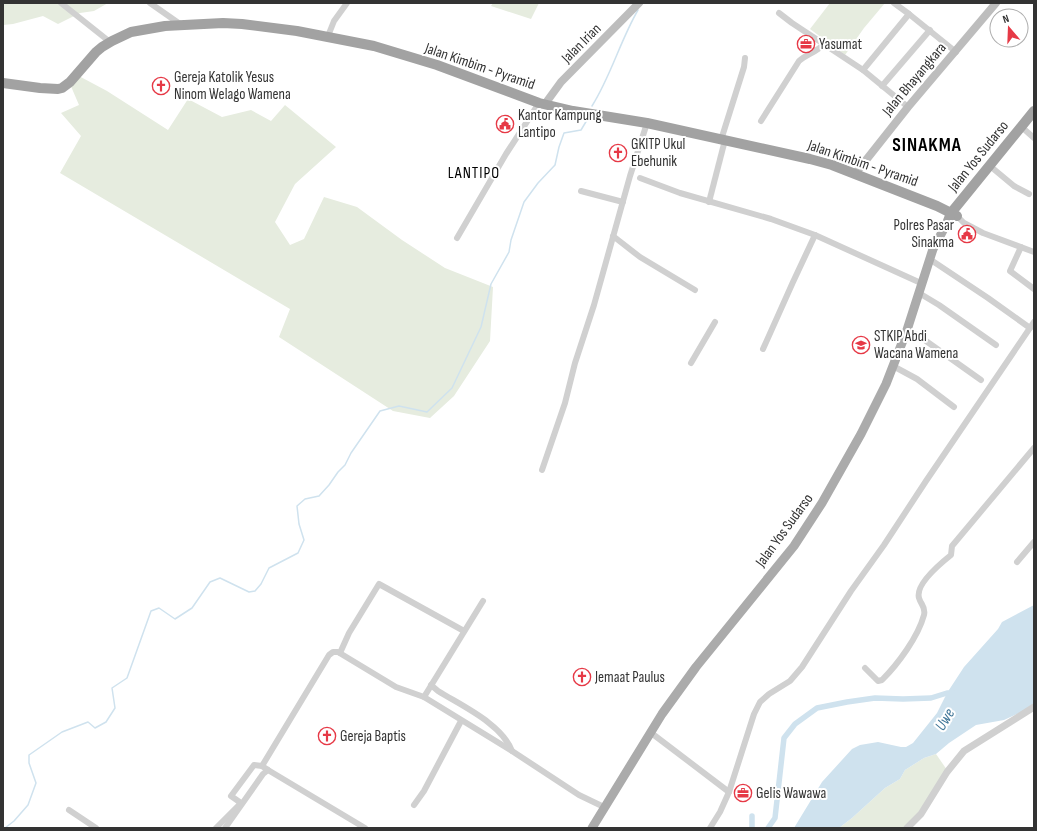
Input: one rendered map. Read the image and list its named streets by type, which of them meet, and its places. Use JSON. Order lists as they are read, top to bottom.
{
  "streets": {
    "highway": ["Jalan Kimbim - Pyramid", "Jalan Yos Sudarso"],
    "main road": ["Jalan Irian", "Jalan Bhayangkara"]
  },
  "crossings": [
    ["Jalan Irian", "Jalan Kimbim - Pyramid"],
    ["Jalan Kimbim - Pyramid", "Jalan Bhayangkara"],
    ["Jalan Kimbim - Pyramid", "Jalan Yos Sudarso"]
  ],
  "districts": ["SINAKMA", "LANTIPO"],
  "water": ["Uwe"],
  "places": {
    "office": ["Yasumat", "Gelis Wawawa"],
    "church": [
      "Gereja Katolik Yesus Ninom Welago Wamena",
      "GKITP Ukul Ebehunik",
      "Jemaat Paulus",
      "Gereja Baptis"
    ],
    "public building": ["Kantor Kampung Lantipo", "Polres Pasar Sinakma"],
    "school or university": ["STKIP Abdi Wacana Wamena"]
  },
  "north": "top"
}
